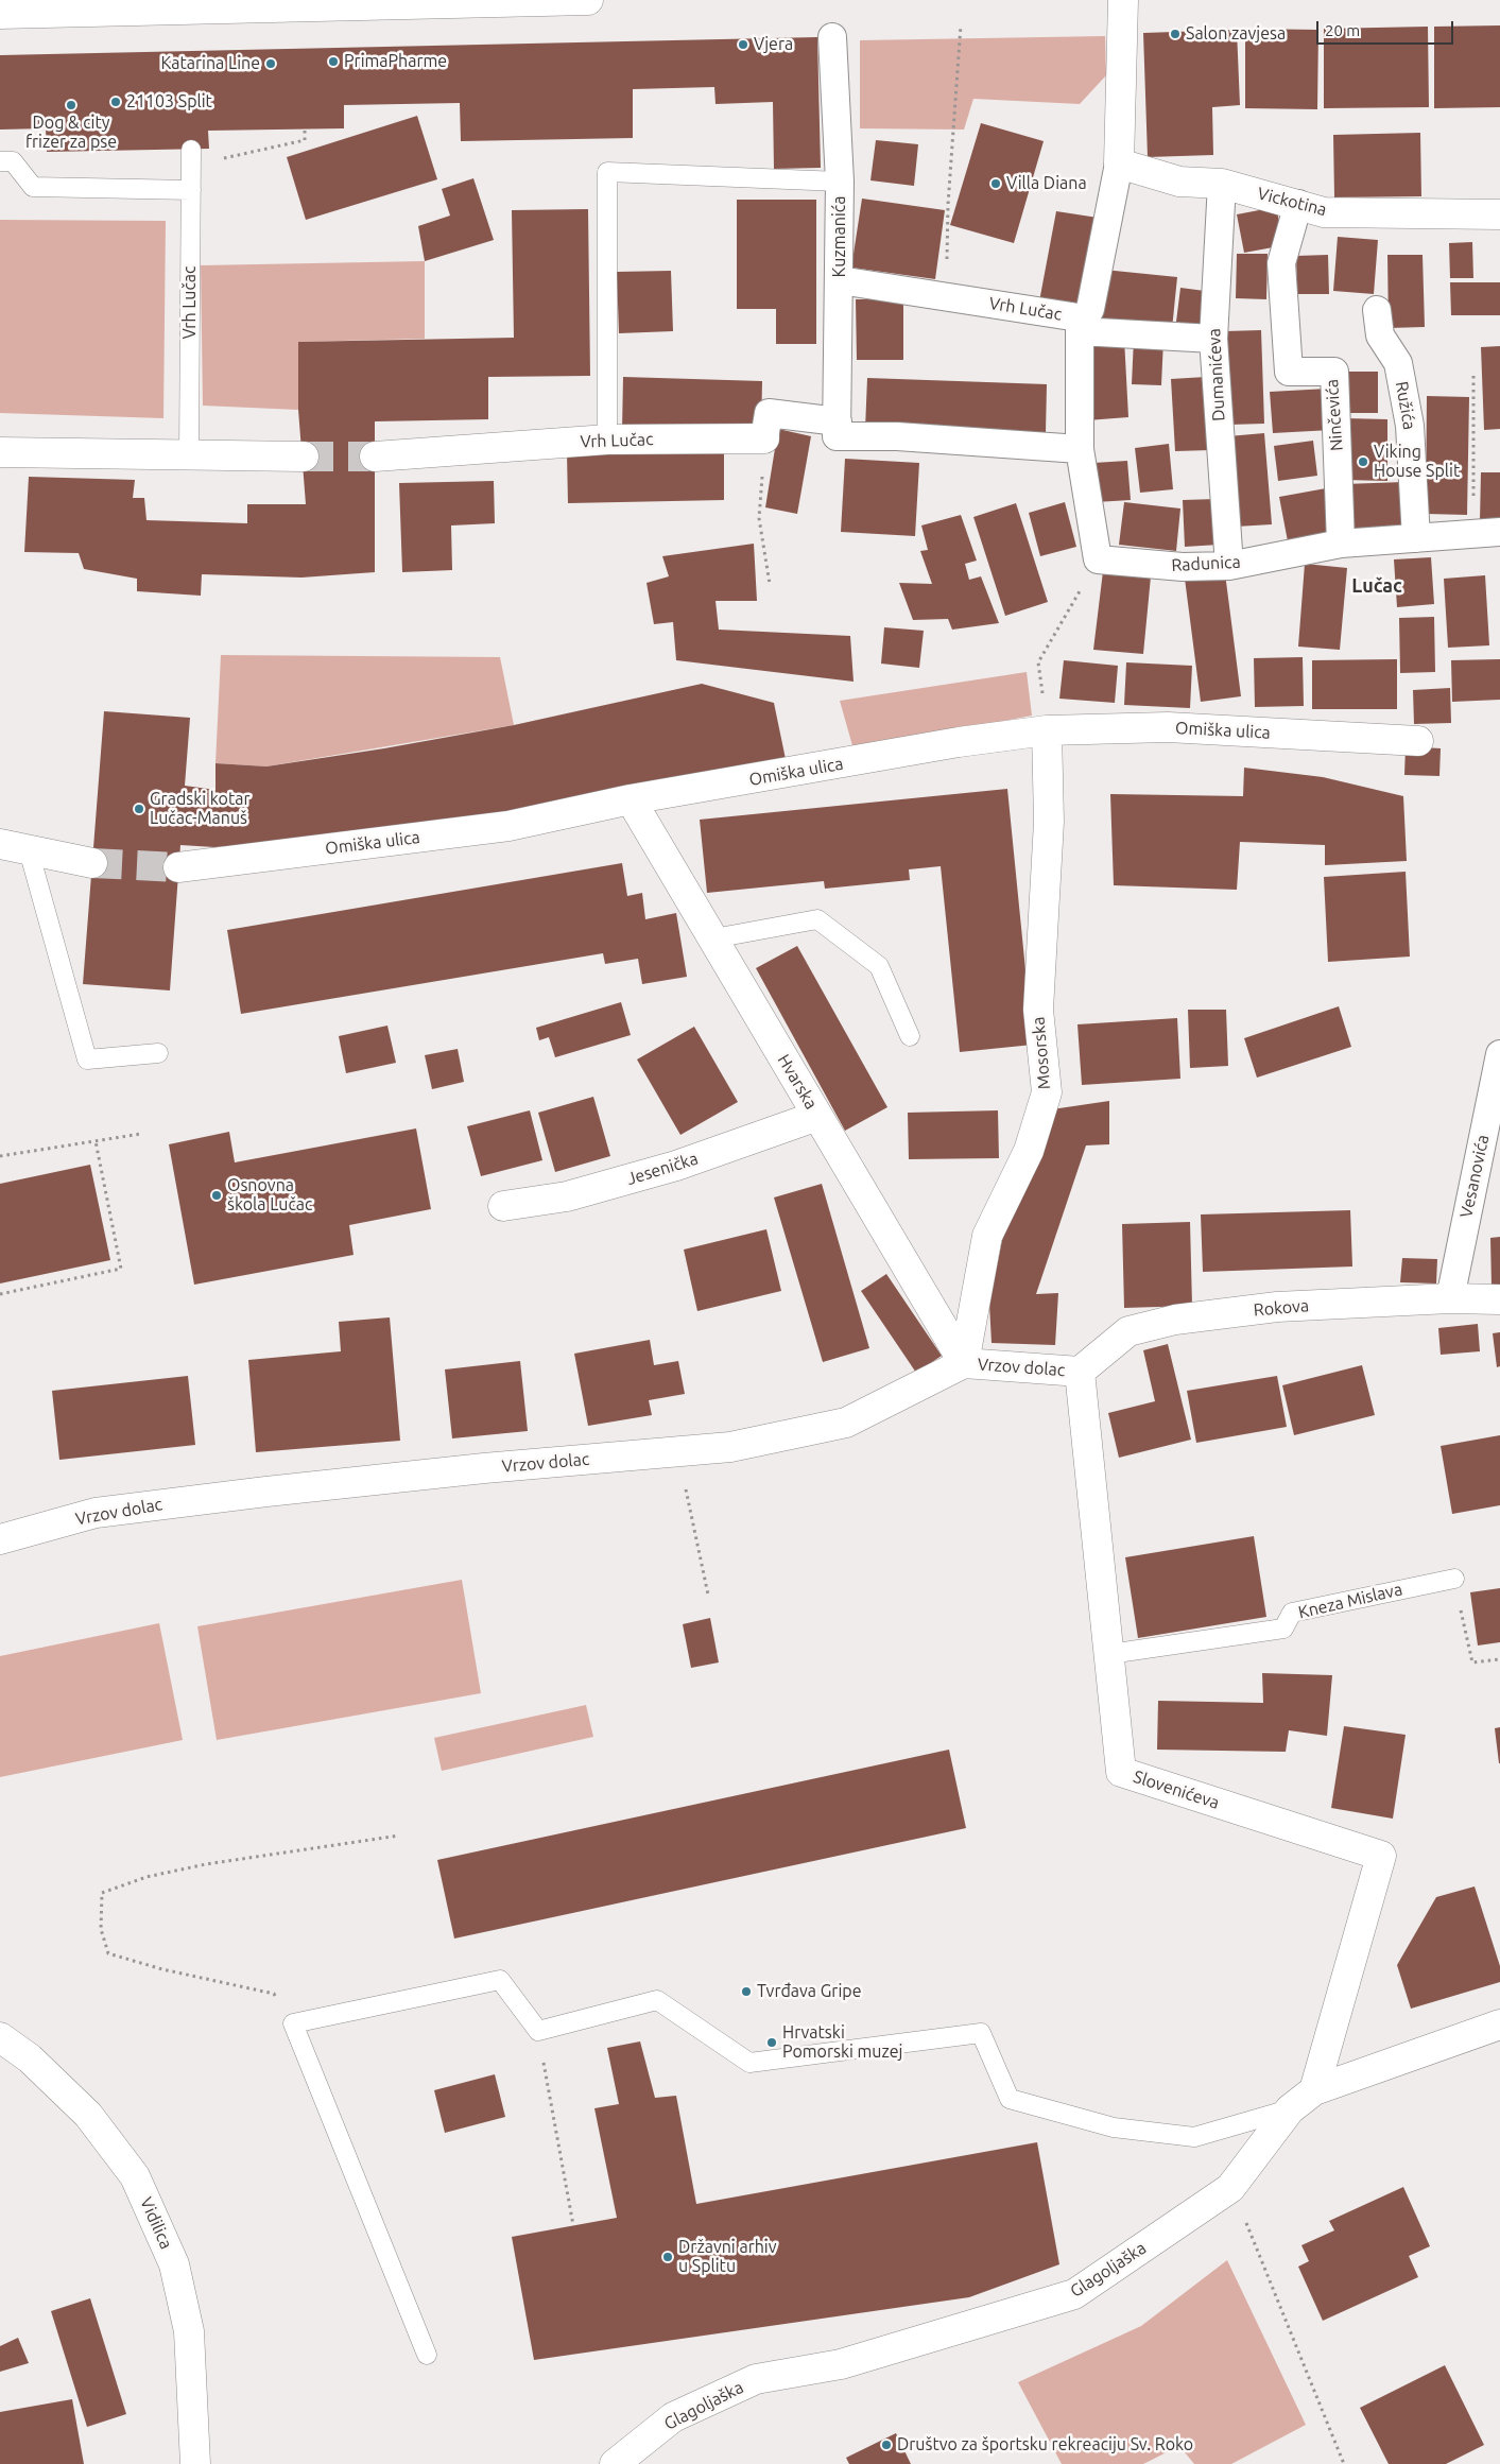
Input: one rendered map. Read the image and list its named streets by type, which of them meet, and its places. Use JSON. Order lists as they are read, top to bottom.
{
  "streets": {
    "street": [
      "Vickotina",
      "Kuzmanića",
      "Vrh Lučac",
      "Dumanićeva",
      "Ružića",
      "Ninčevića",
      "Radunica",
      "Omiška ulica",
      "Mosorska",
      "Hvarska",
      "Jesenička",
      "Vesanovića",
      "Rokova",
      "Vrzov dolac",
      "Slovenićeva",
      "Vidilica",
      "Glagoljaška"
    ],
    "lane": ["Kneza Mislava"]
  },
  "crossings": [
    ["Vickotina", "Vrh Lučac"],
    ["Vickotina", "Dumanićeva"],
    ["Vickotina", "Ninčevića"],
    ["Kuzmanića", "Vrh Lučac"],
    ["Vrh Lučac", "Radunica"],
    ["Dumanićeva", "Radunica"],
    ["Ružića", "Radunica"],
    ["Ninčevića", "Radunica"],
    ["Omiška ulica", "Mosorska"],
    ["Omiška ulica", "Hvarska"],
    ["Mosorska", "Hvarska"],
    ["Mosorska", "Vrzov dolac"],
    ["Hvarska", "Jesenička"],
    ["Hvarska", "Vrzov dolac"],
    ["Vesanovića", "Rokova"],
    ["Rokova", "Vrzov dolac"],
    ["Rokova", "Slovenićeva"],
    ["Vrzov dolac", "Slovenićeva"],
    ["Kneza Mislava", "Slovenićeva"],
    ["Slovenićeva", "Glagoljaška"]
  ],
  "districts": ["Lučac"],
  "places": [
    "Salon zavjesa",
    "Vjera",
    "PrimaPharme",
    "Katarina Line",
    "21103 Split",
    "Dog & city frizer za pse",
    "Villa Diana",
    "Viking House Split",
    "Gradski kotar Lučac-Manuš",
    "Osnovna škola Lučac",
    "Tvrđava Gripe",
    "Hrvatski Pomorski muzej",
    "Državni arhiv u Splitu",
    "Društvo za športsku rekreaciju Sv. Roko"
  ],
  "scale_bar": "20 m"
}
